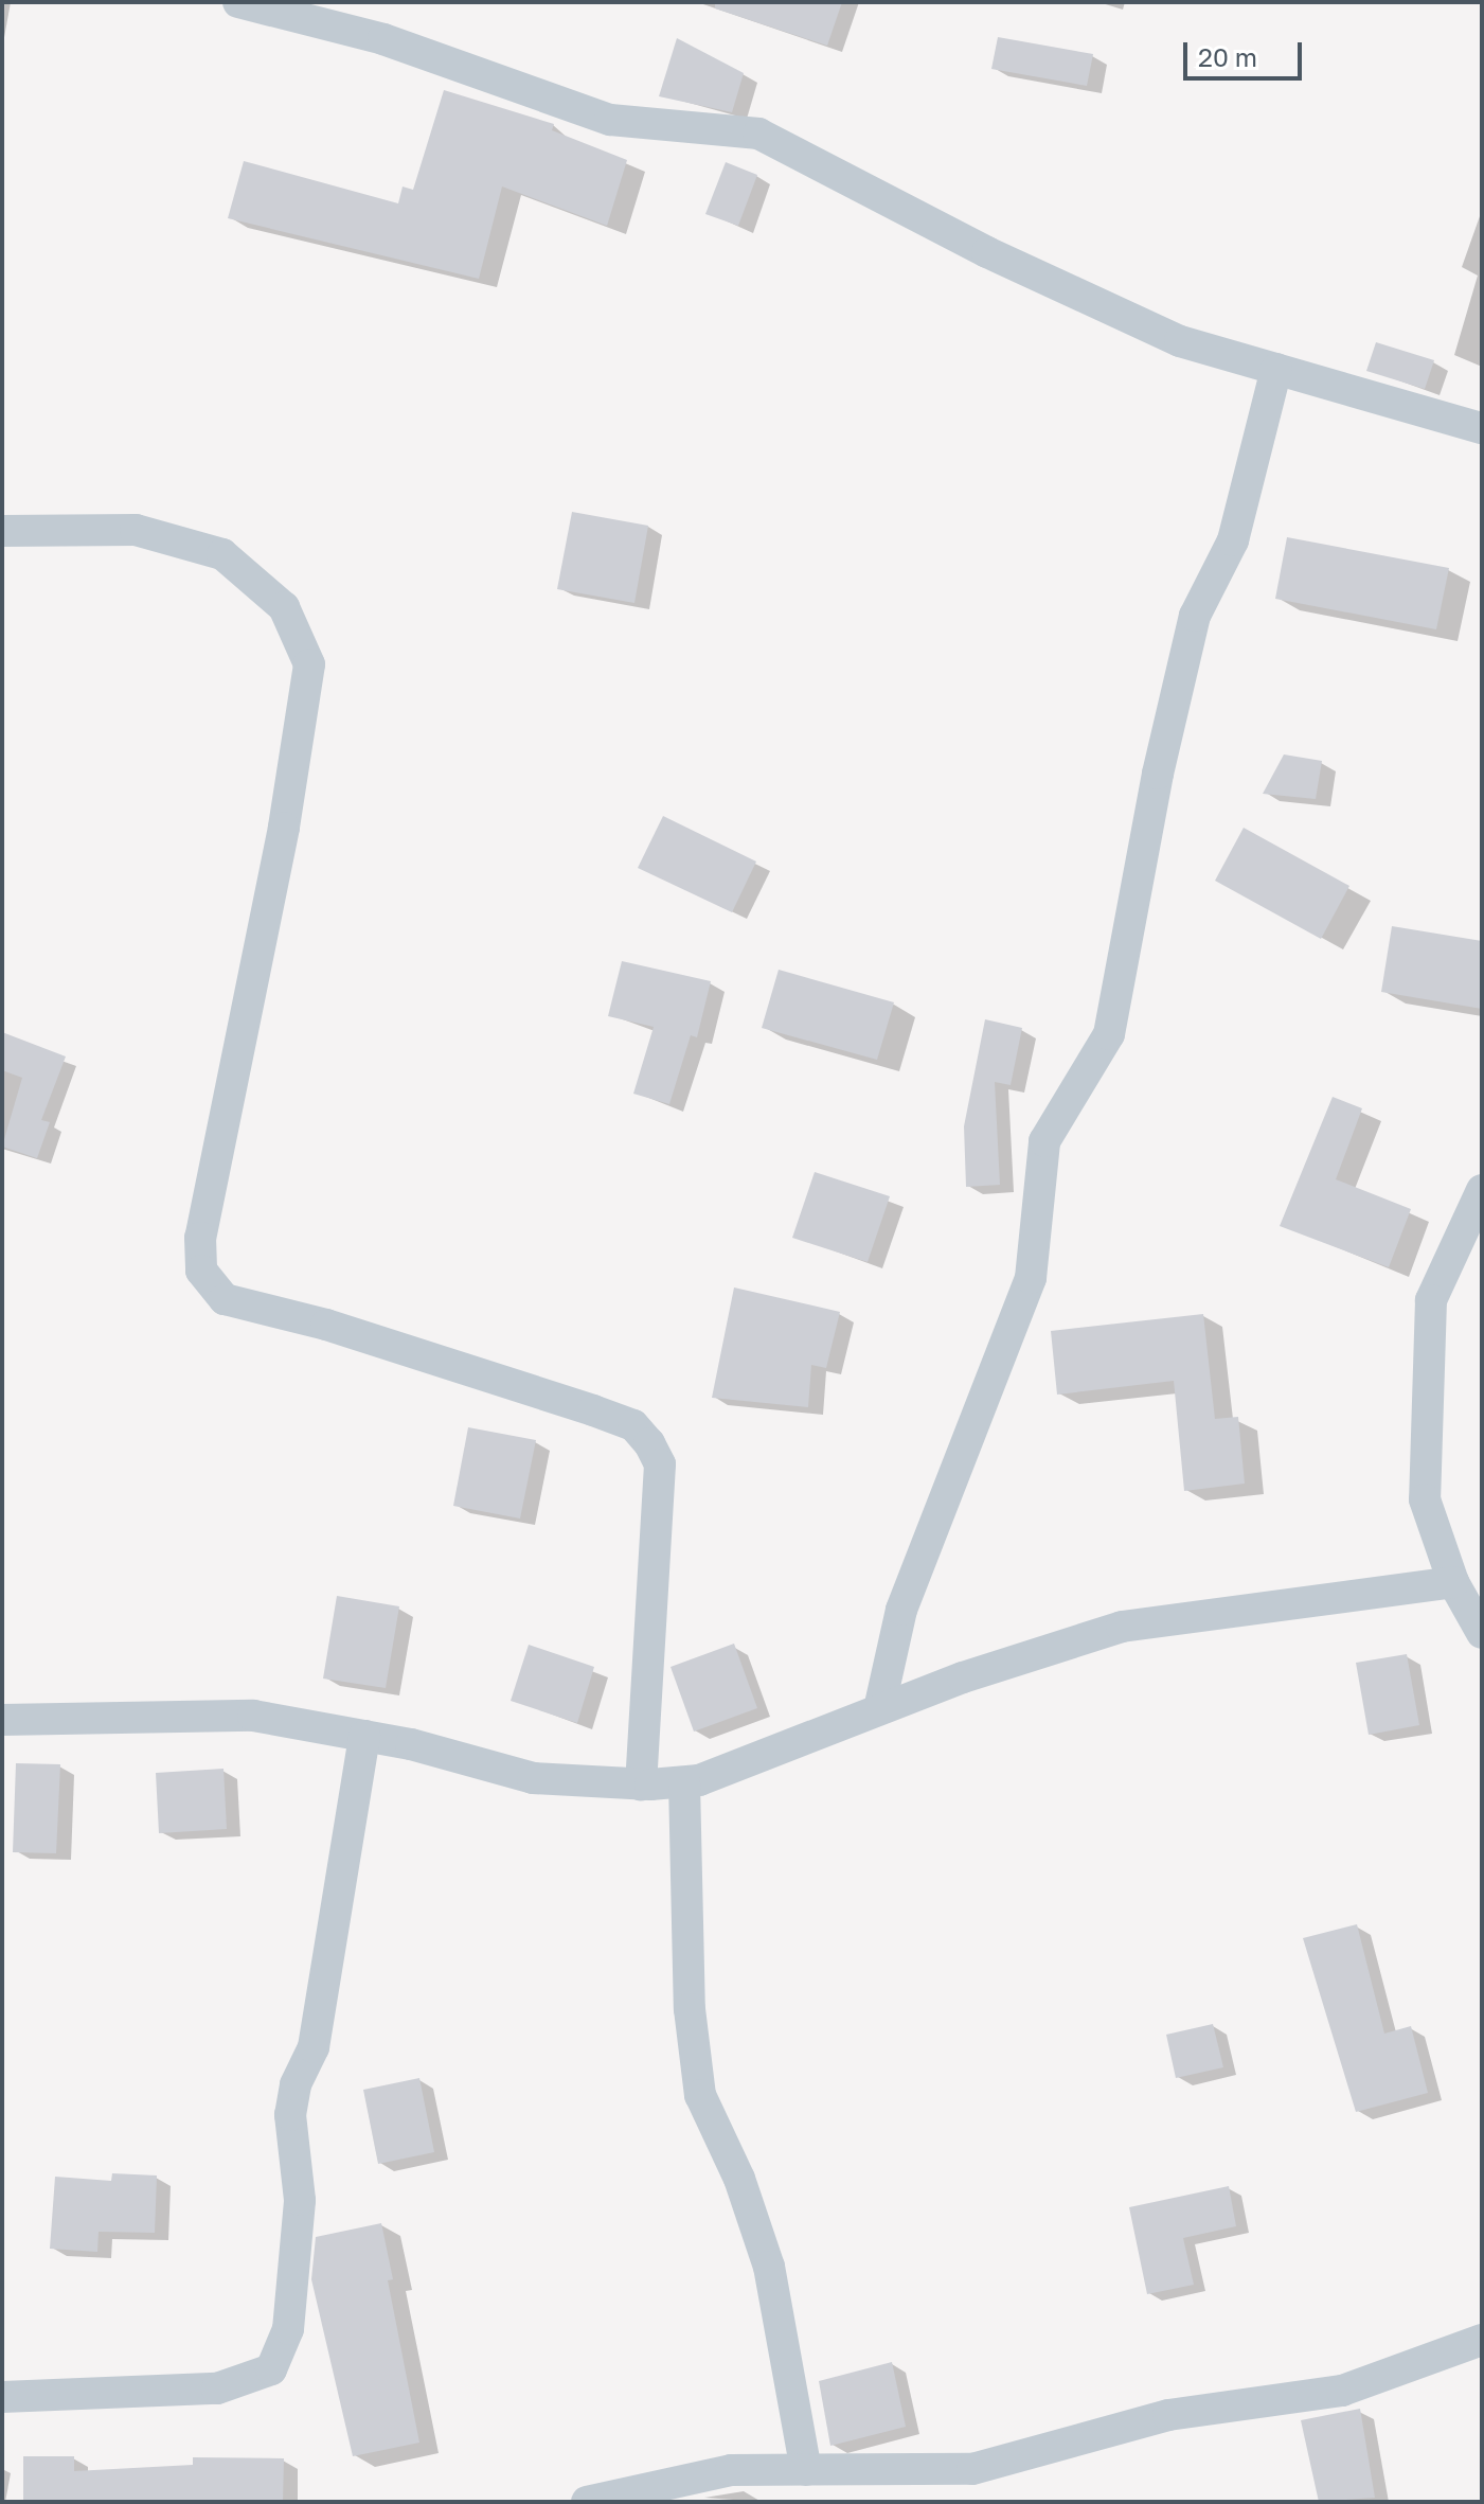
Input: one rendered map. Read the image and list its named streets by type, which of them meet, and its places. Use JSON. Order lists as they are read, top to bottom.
{
  "scale_bar": "20 m"
}
